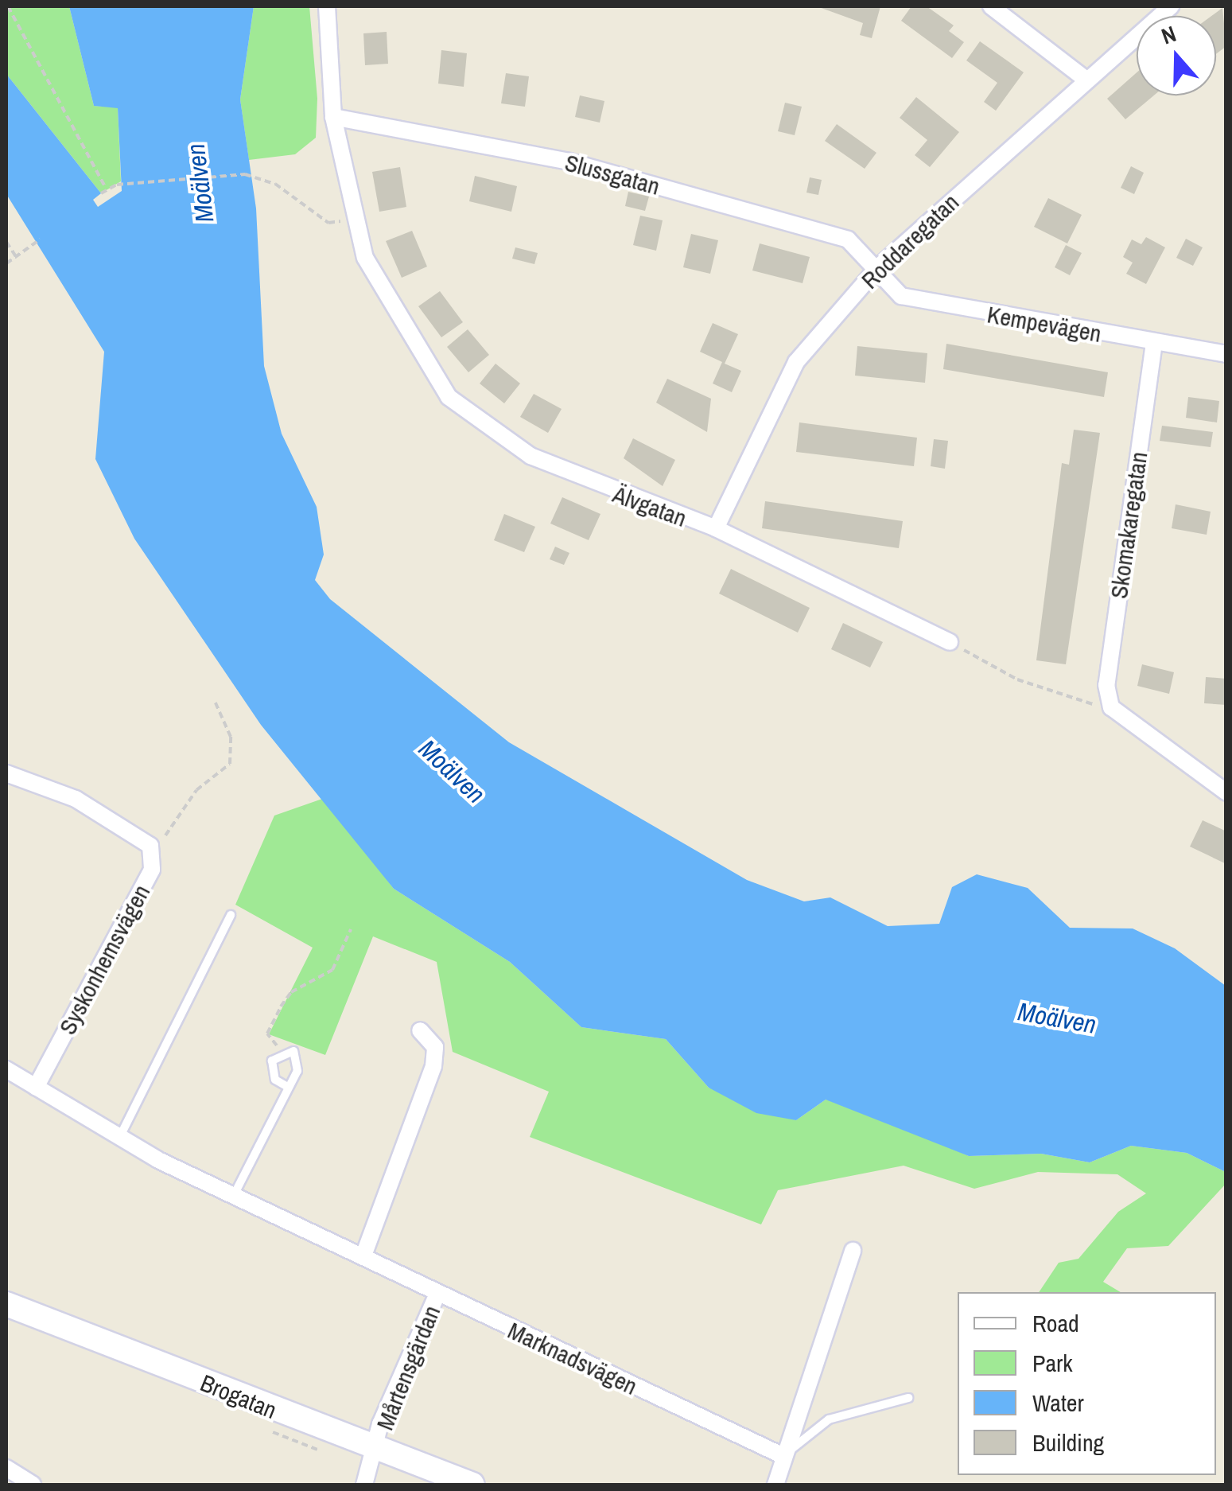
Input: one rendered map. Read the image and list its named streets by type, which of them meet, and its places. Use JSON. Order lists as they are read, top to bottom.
{
  "streets": {
    "main road": ["Brogatan"],
    "street": [
      "Slussgatan",
      "Roddaregatan",
      "Kempevägen",
      "Älvgatan",
      "Skomakaregatan",
      "Syskonhemsvägen",
      "Marknadsvägen",
      "Mårtensgärdan"
    ]
  },
  "crossings": [
    ["Slussgatan", "Roddaregatan"],
    ["Slussgatan", "Kempevägen"],
    ["Slussgatan", "Älvgatan"],
    ["Roddaregatan", "Kempevägen"],
    ["Roddaregatan", "Älvgatan"],
    ["Kempevägen", "Skomakaregatan"],
    ["Syskonhemsvägen", "Marknadsvägen"],
    ["Marknadsvägen", "Mårtensgärdan"],
    ["Mårtensgärdan", "Brogatan"]
  ],
  "water": ["Moälven"],
  "legend": [
    "Road",
    "Park",
    "Water",
    "Building"
  ],
  "north": "top"
}
